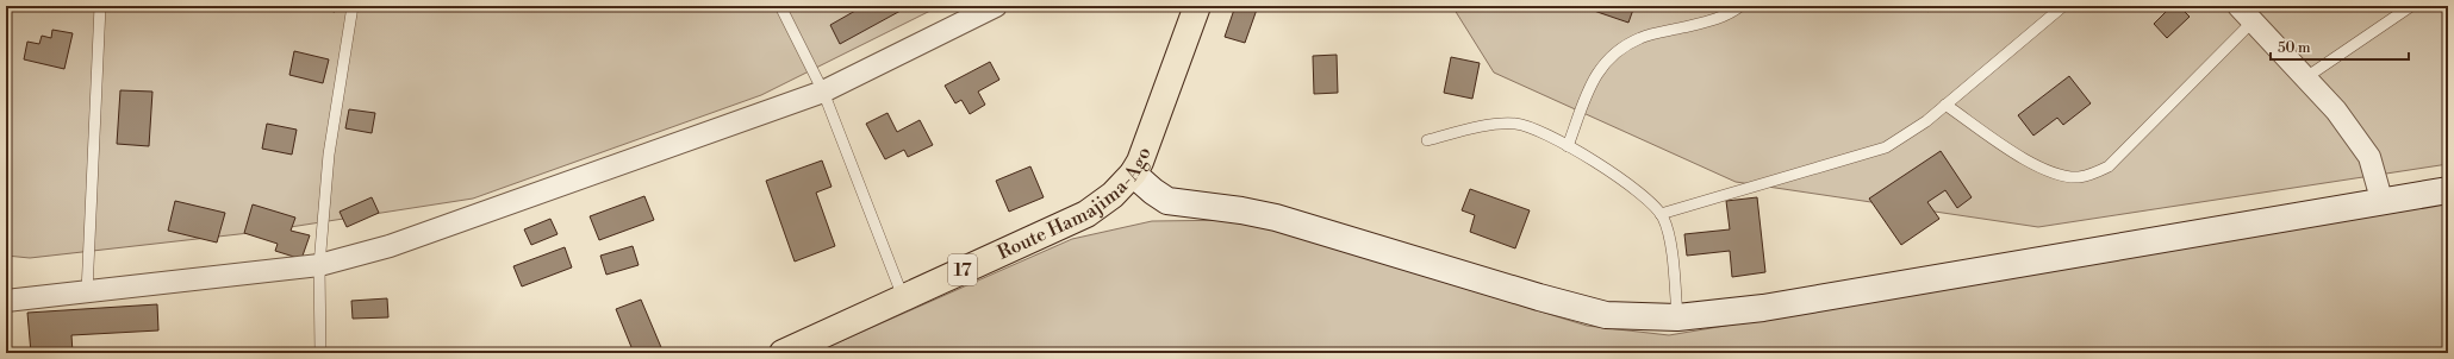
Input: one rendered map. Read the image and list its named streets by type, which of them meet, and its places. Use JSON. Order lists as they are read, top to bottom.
{
  "streets": {
    "main road": ["Route Hamajima-Ago", "17"]
  },
  "scale_bar": "50 m"
}
